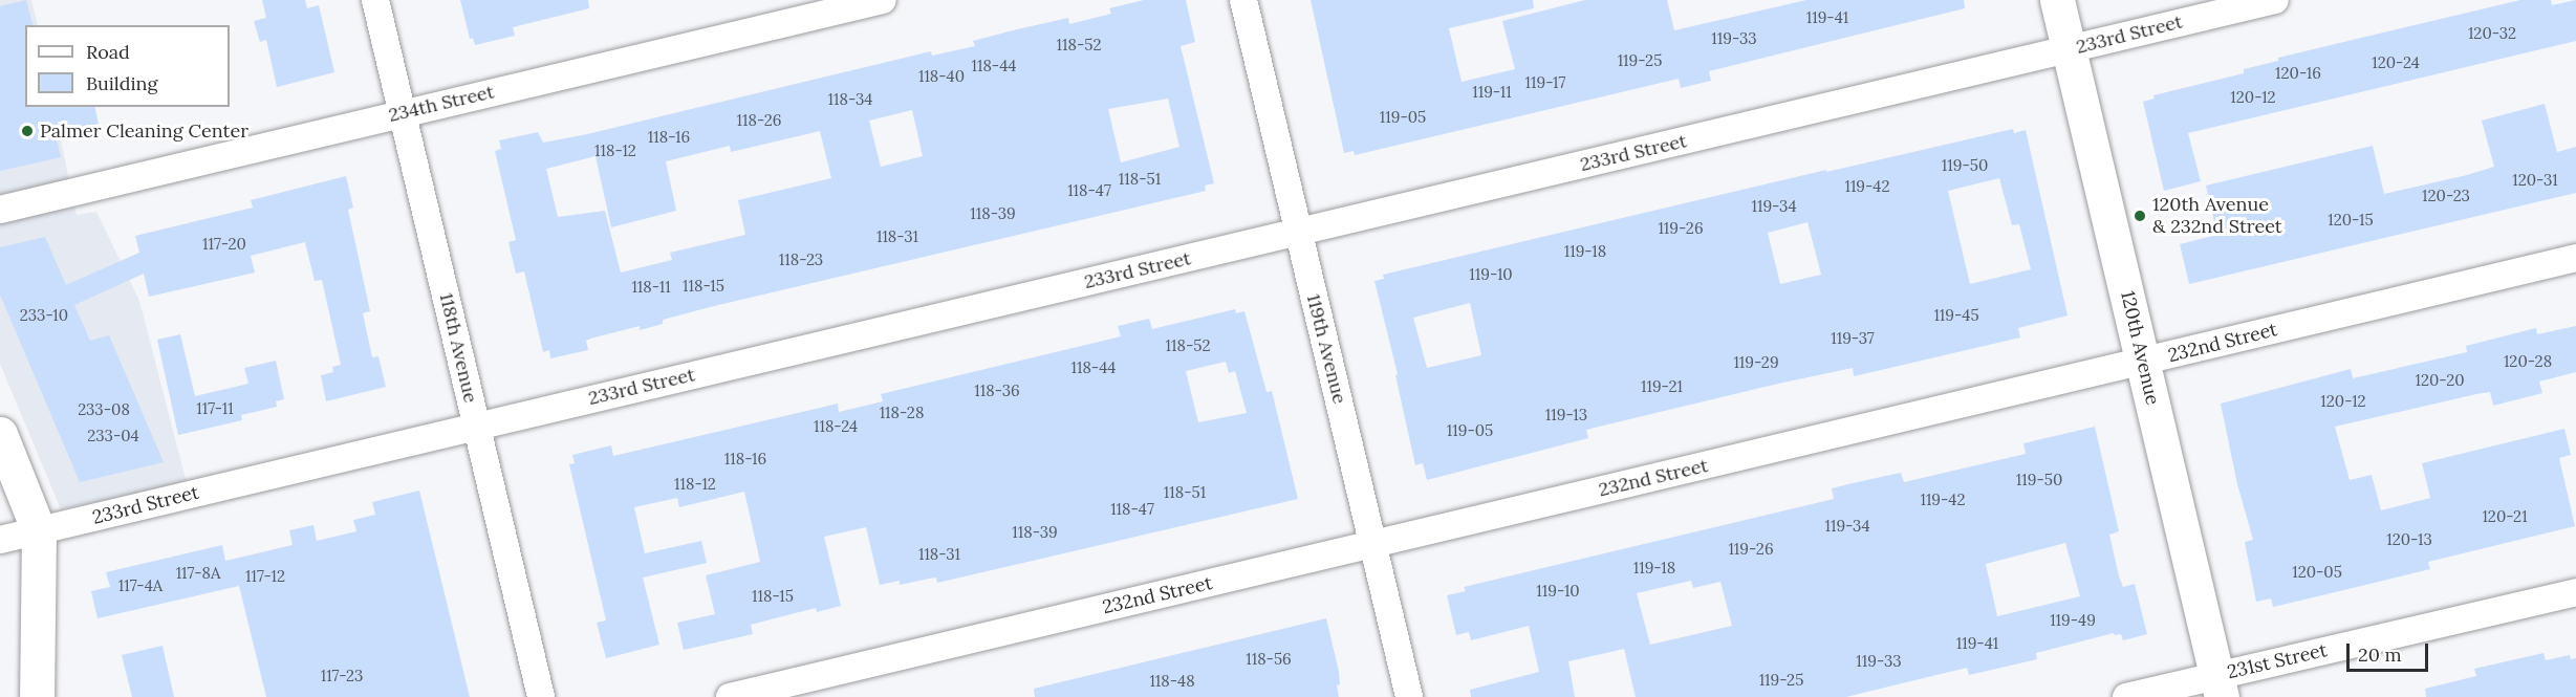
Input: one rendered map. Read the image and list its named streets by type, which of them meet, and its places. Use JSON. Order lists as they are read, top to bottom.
{
  "streets": {
    "street": [
      "233rd Street",
      "234th Street",
      "232nd Street",
      "118th Avenue",
      "120th Avenue",
      "119th Avenue",
      "231st Street"
    ]
  },
  "crossings": [
    ["233rd Street", "118th Avenue"],
    ["233rd Street", "120th Avenue"],
    ["233rd Street", "119th Avenue"],
    ["234th Street", "118th Avenue"],
    ["232nd Street", "120th Avenue"],
    ["232nd Street", "119th Avenue"],
    ["120th Avenue", "231st Street"]
  ],
  "places": ["Palmer Cleaning Center", "120th Avenue & 232nd Street"],
  "house_numbers": [
    "119-41",
    "120-32",
    "119-33",
    "118-52",
    "119-25",
    "120-24",
    "118-44",
    "120-16",
    "118-40",
    "119-17",
    "119-11",
    "120-12",
    "118-34",
    "119-05",
    "118-26",
    "118-16",
    "118-12",
    "119-50",
    "118-51",
    "120-31",
    "119-42",
    "118-47",
    "120-23",
    "119-34",
    "118-39",
    "120-15",
    "119-26",
    "118-31",
    "117-20",
    "119-18",
    "118-23",
    "119-10",
    "118-15",
    "118-11",
    "233-10",
    "119-45",
    "119-37",
    "118-52",
    "120-28",
    "119-29",
    "118-44",
    "120-20",
    "119-21",
    "118-36",
    "120-12",
    "117-11",
    "233-08",
    "118-28",
    "119-13",
    "118-24",
    "119-05",
    "233-04",
    "118-16",
    "119-50",
    "118-12",
    "118-51",
    "119-42",
    "118-47",
    "120-21",
    "119-34",
    "118-39",
    "120-13",
    "119-26",
    "118-31",
    "119-18",
    "120-05",
    "117-8A",
    "117-12",
    "117-4A",
    "119-10",
    "118-15",
    "119-49",
    "119-41",
    "118-56",
    "119-33",
    "117-23",
    "119-25",
    "118-48"
  ],
  "legend": ["Road", "Building"],
  "scale_bar": "20 m"
}
